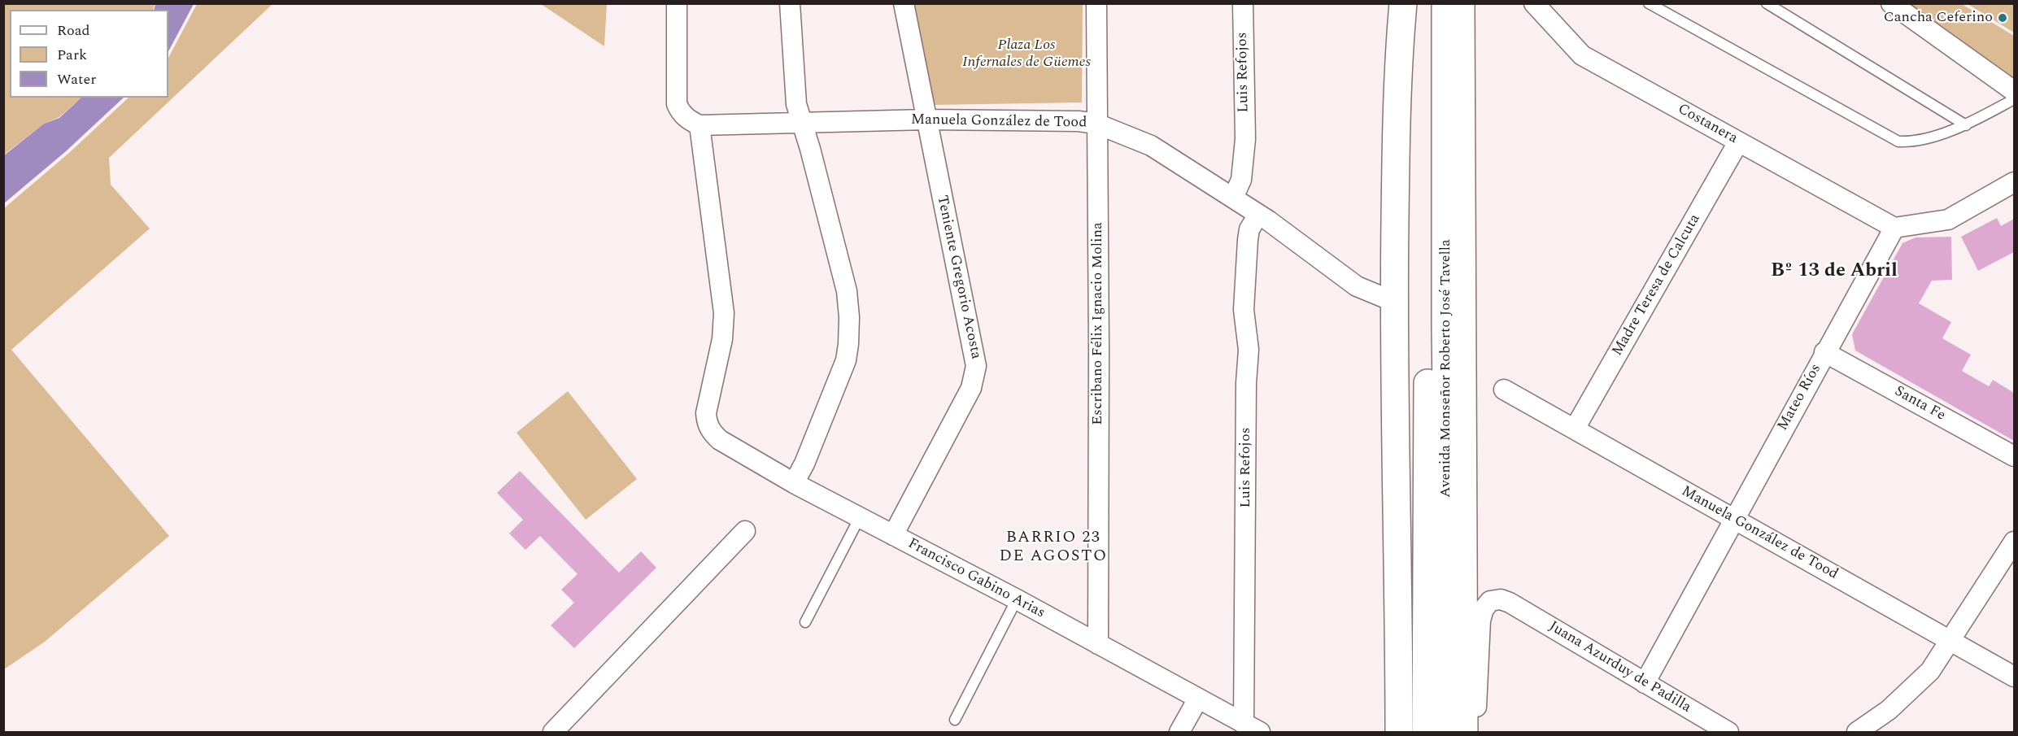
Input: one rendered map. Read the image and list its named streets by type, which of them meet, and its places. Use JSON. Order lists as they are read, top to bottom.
{
  "streets": {
    "main road": ["Avenida Monseñor Roberto José Tavella"],
    "street": [
      "Luis Refojos",
      "Manuela González de Tood",
      "Costanera",
      "Teniente Gregorio Acosta",
      "Madre Teresa de Calcuta",
      "Escribano Félix Ignacio Molina",
      "Mateo Ríos",
      "Santa Fe",
      "Francisco Gabino Arias",
      "Juana Azurduy de Padilla"
    ]
  },
  "crossings": [
    ["Luis Refojos", "Manuela González de Tood"],
    ["Luis Refojos", "Francisco Gabino Arias"],
    ["Manuela González de Tood", "Teniente Gregorio Acosta"],
    ["Manuela González de Tood", "Madre Teresa de Calcuta"],
    ["Manuela González de Tood", "Escribano Félix Ignacio Molina"],
    ["Manuela González de Tood", "Mateo Ríos"],
    ["Manuela González de Tood", "Francisco Gabino Arias"],
    ["Costanera", "Madre Teresa de Calcuta"],
    ["Costanera", "Mateo Ríos"],
    ["Teniente Gregorio Acosta", "Francisco Gabino Arias"],
    ["Escribano Félix Ignacio Molina", "Francisco Gabino Arias"],
    ["Mateo Ríos", "Santa Fe"],
    ["Mateo Ríos", "Juana Azurduy de Padilla"]
  ],
  "districts": ["Bº 13 de Abril", "BARRIO 23 DE AGOSTO"],
  "parks": ["Plaza Los Infernales de Güemes"],
  "places": ["Cancha Ceferino"],
  "legend": ["Road", "Park", "Water"]
}
